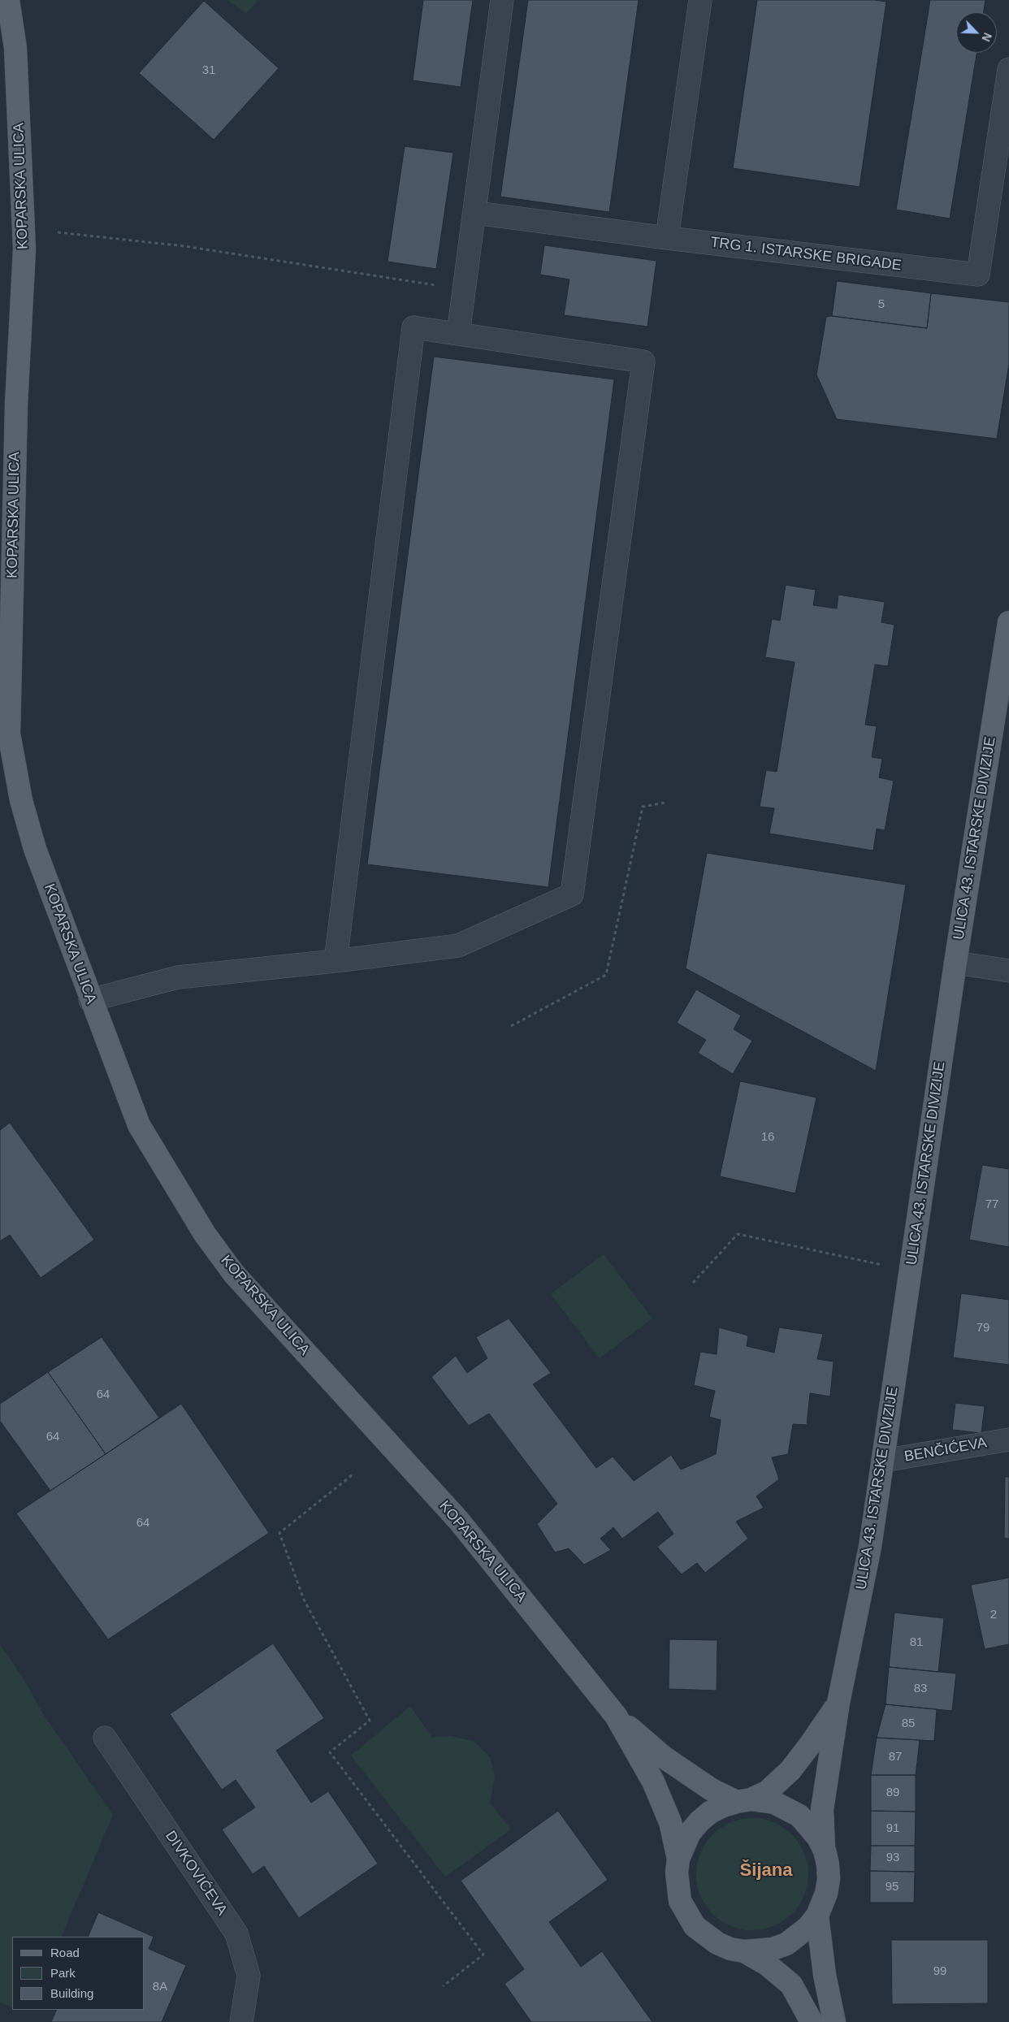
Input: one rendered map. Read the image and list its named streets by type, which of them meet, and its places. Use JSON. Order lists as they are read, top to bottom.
{
  "streets": {
    "main road": ["KOPARSKA ULICA", "ULICA 43. ISTARSKE DIVIZIJE"],
    "street": ["TRG 1. ISTARSKE BRIGADE", "BENČIĆEVA", "DIVKOVIĆEVA"]
  },
  "crossings": [
    ["KOPARSKA ULICA", "ULICA 43. ISTARSKE DIVIZIJE"],
    ["ULICA 43. ISTARSKE DIVIZIJE", "BENČIĆEVA"]
  ],
  "districts": ["Šijana"],
  "house_numbers": [
    "31",
    "5",
    "16",
    "77",
    "79",
    "64",
    "64",
    "64",
    "2",
    "81",
    "83",
    "85",
    "87",
    "89",
    "91",
    "93",
    "95",
    "99",
    "8A"
  ],
  "legend": ["Road", "Park", "Building"],
  "north": "bottom right"
}
